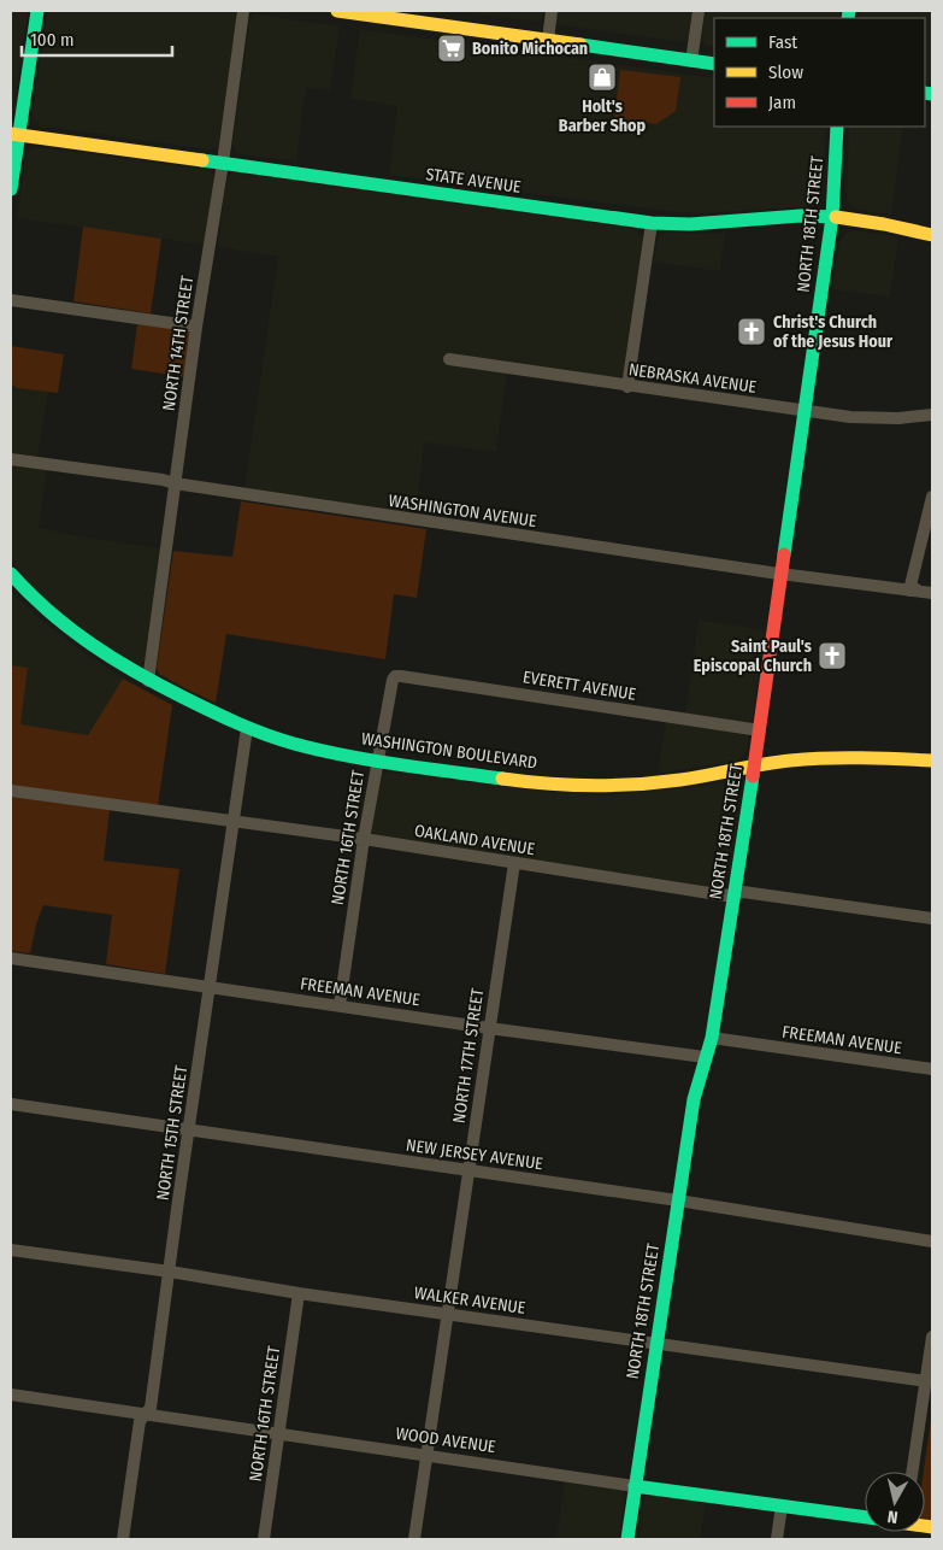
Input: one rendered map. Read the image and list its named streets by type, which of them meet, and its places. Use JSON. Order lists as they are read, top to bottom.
{
  "streets": {
    "main road": [
      "STATE AVENUE",
      "NORTH 18TH STREET",
      "WASHINGTON BOULEVARD",
      "WOOD AVENUE"
    ],
    "street": [
      "NORTH 14TH STREET",
      "NEBRASKA AVENUE",
      "WASHINGTON AVENUE",
      "EVERETT AVENUE",
      "NORTH 16TH STREET",
      "OAKLAND AVENUE",
      "FREEMAN AVENUE",
      "NORTH 17TH STREET",
      "NORTH 15TH STREET",
      "NEW JERSEY AVENUE",
      "WALKER AVENUE"
    ]
  },
  "crossings": [
    ["STATE AVENUE", "NORTH 18TH STREET"],
    ["STATE AVENUE", "NORTH 14TH STREET"],
    ["NORTH 18TH STREET", "NEBRASKA AVENUE"],
    ["NORTH 18TH STREET", "WASHINGTON AVENUE"],
    ["NORTH 18TH STREET", "EVERETT AVENUE"],
    ["NORTH 18TH STREET", "WASHINGTON BOULEVARD"],
    ["NORTH 18TH STREET", "OAKLAND AVENUE"],
    ["NORTH 18TH STREET", "FREEMAN AVENUE"],
    ["NORTH 18TH STREET", "NEW JERSEY AVENUE"],
    ["NORTH 18TH STREET", "WALKER AVENUE"],
    ["NORTH 18TH STREET", "WOOD AVENUE"],
    ["NORTH 14TH STREET", "WASHINGTON AVENUE"],
    ["NORTH 14TH STREET", "WASHINGTON BOULEVARD"],
    ["EVERETT AVENUE", "NORTH 16TH STREET"],
    ["WASHINGTON BOULEVARD", "NORTH 16TH STREET"],
    ["WASHINGTON BOULEVARD", "NORTH 15TH STREET"],
    ["NORTH 16TH STREET", "OAKLAND AVENUE"],
    ["NORTH 16TH STREET", "FREEMAN AVENUE"],
    ["NORTH 16TH STREET", "WALKER AVENUE"],
    ["NORTH 16TH STREET", "WOOD AVENUE"],
    ["OAKLAND AVENUE", "NORTH 17TH STREET"],
    ["OAKLAND AVENUE", "NORTH 15TH STREET"],
    ["FREEMAN AVENUE", "NORTH 17TH STREET"],
    ["FREEMAN AVENUE", "NORTH 15TH STREET"],
    ["NORTH 17TH STREET", "NEW JERSEY AVENUE"],
    ["NORTH 17TH STREET", "WALKER AVENUE"],
    ["NORTH 17TH STREET", "WOOD AVENUE"],
    ["NORTH 15TH STREET", "NEW JERSEY AVENUE"],
    ["NORTH 15TH STREET", "WALKER AVENUE"],
    ["NORTH 15TH STREET", "WOOD AVENUE"]
  ],
  "places": {
    "supermarket": ["Bonito Michocan"],
    "shop": ["Holt's Barber Shop"],
    "church": ["Christ's Church of the Jesus Hour", "Saint Paul's Episcopal Church"]
  },
  "legend": ["Fast", "Slow", "Jam"],
  "scale_bar": "100 m",
  "north": "bottom"
}
